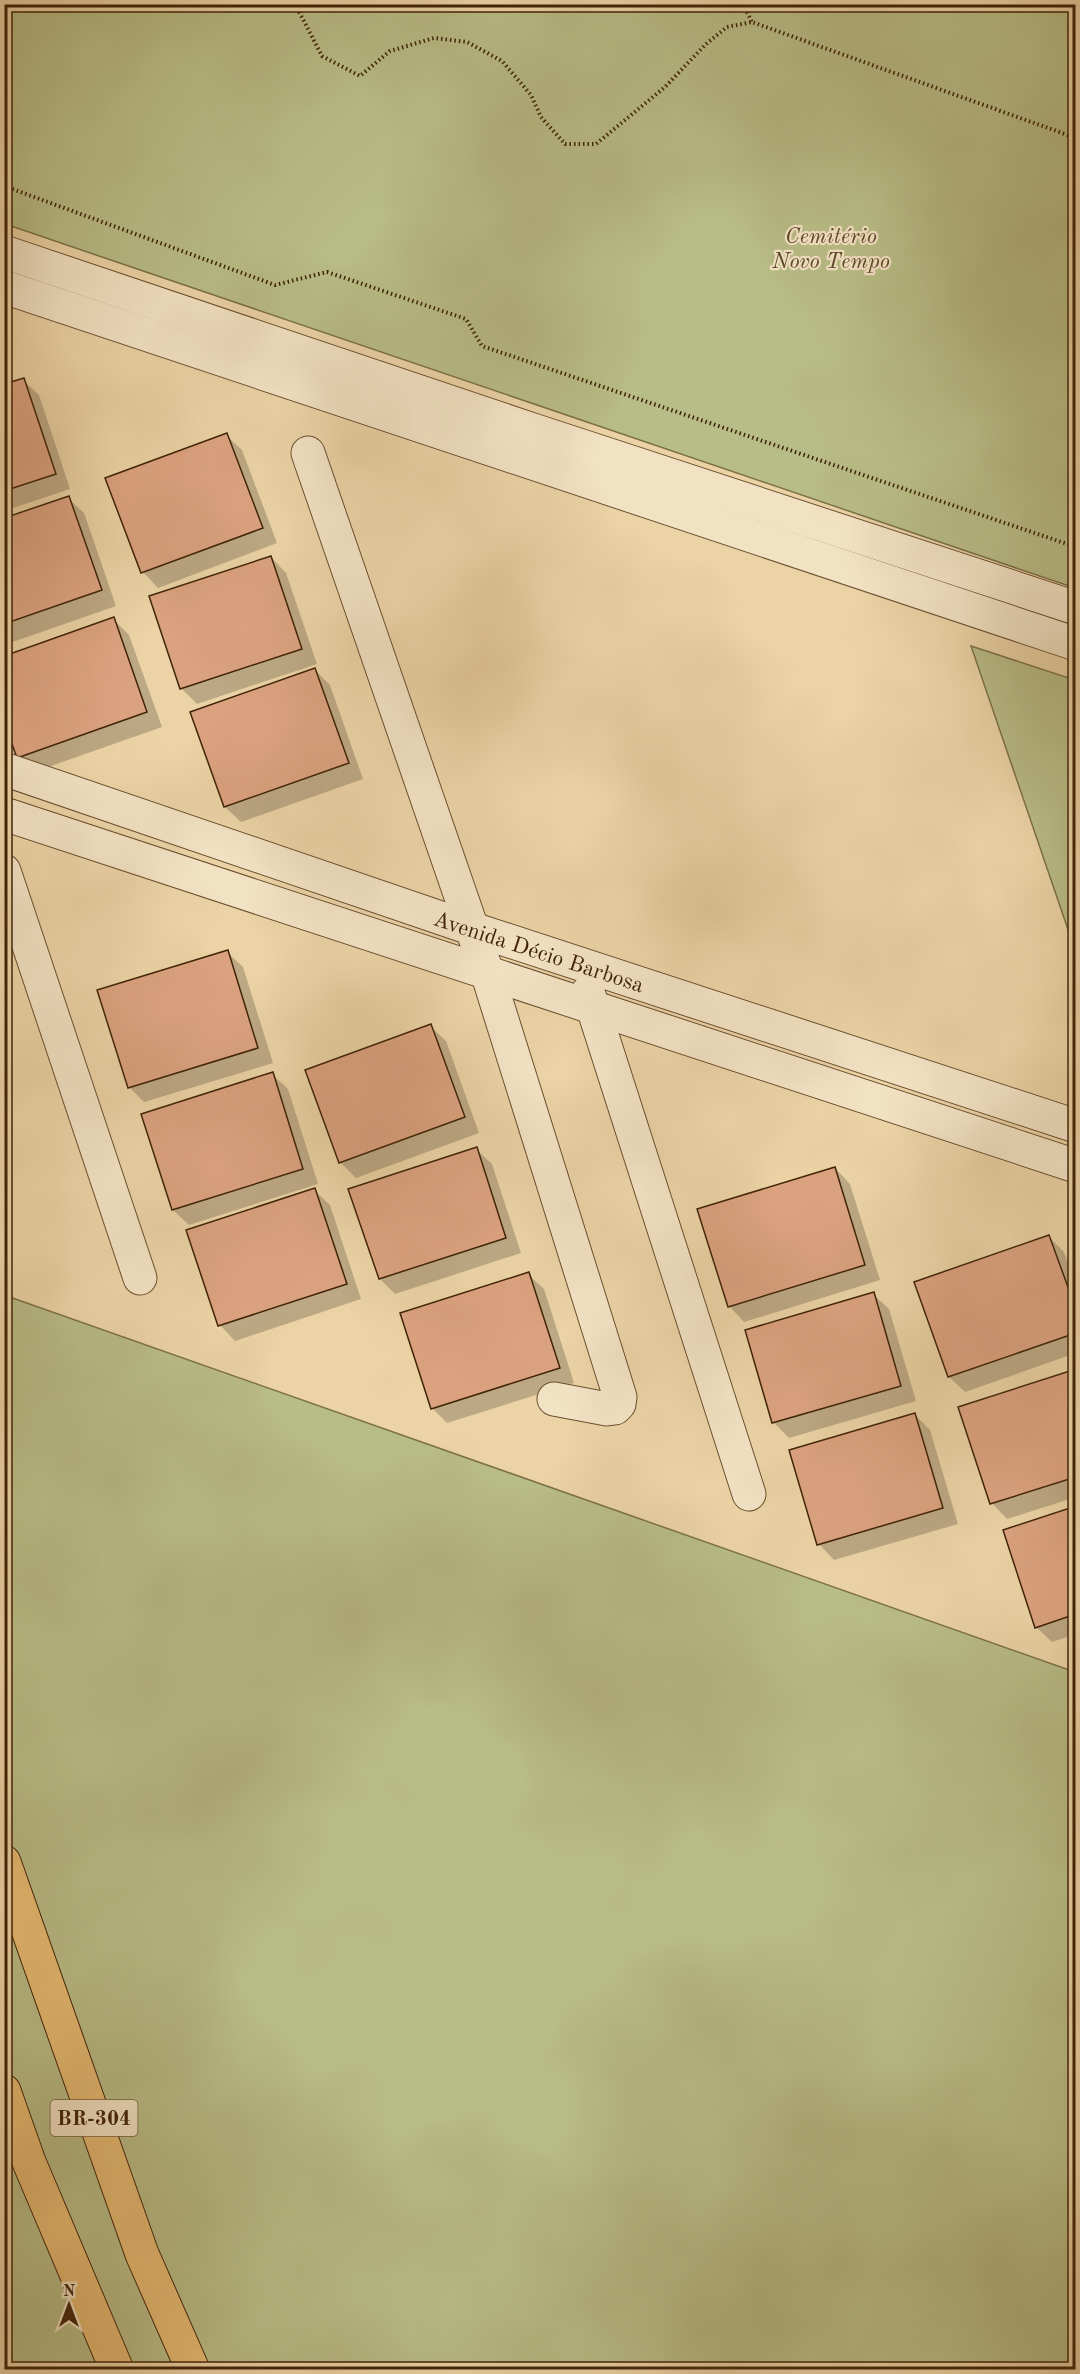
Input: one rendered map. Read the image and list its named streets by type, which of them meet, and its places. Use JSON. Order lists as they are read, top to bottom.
{
  "streets": {
    "highway": ["BR-304"],
    "street": ["Avenida Décio Barbosa"]
  },
  "parks": ["Cemitério Novo Tempo"],
  "north": "top"
}
